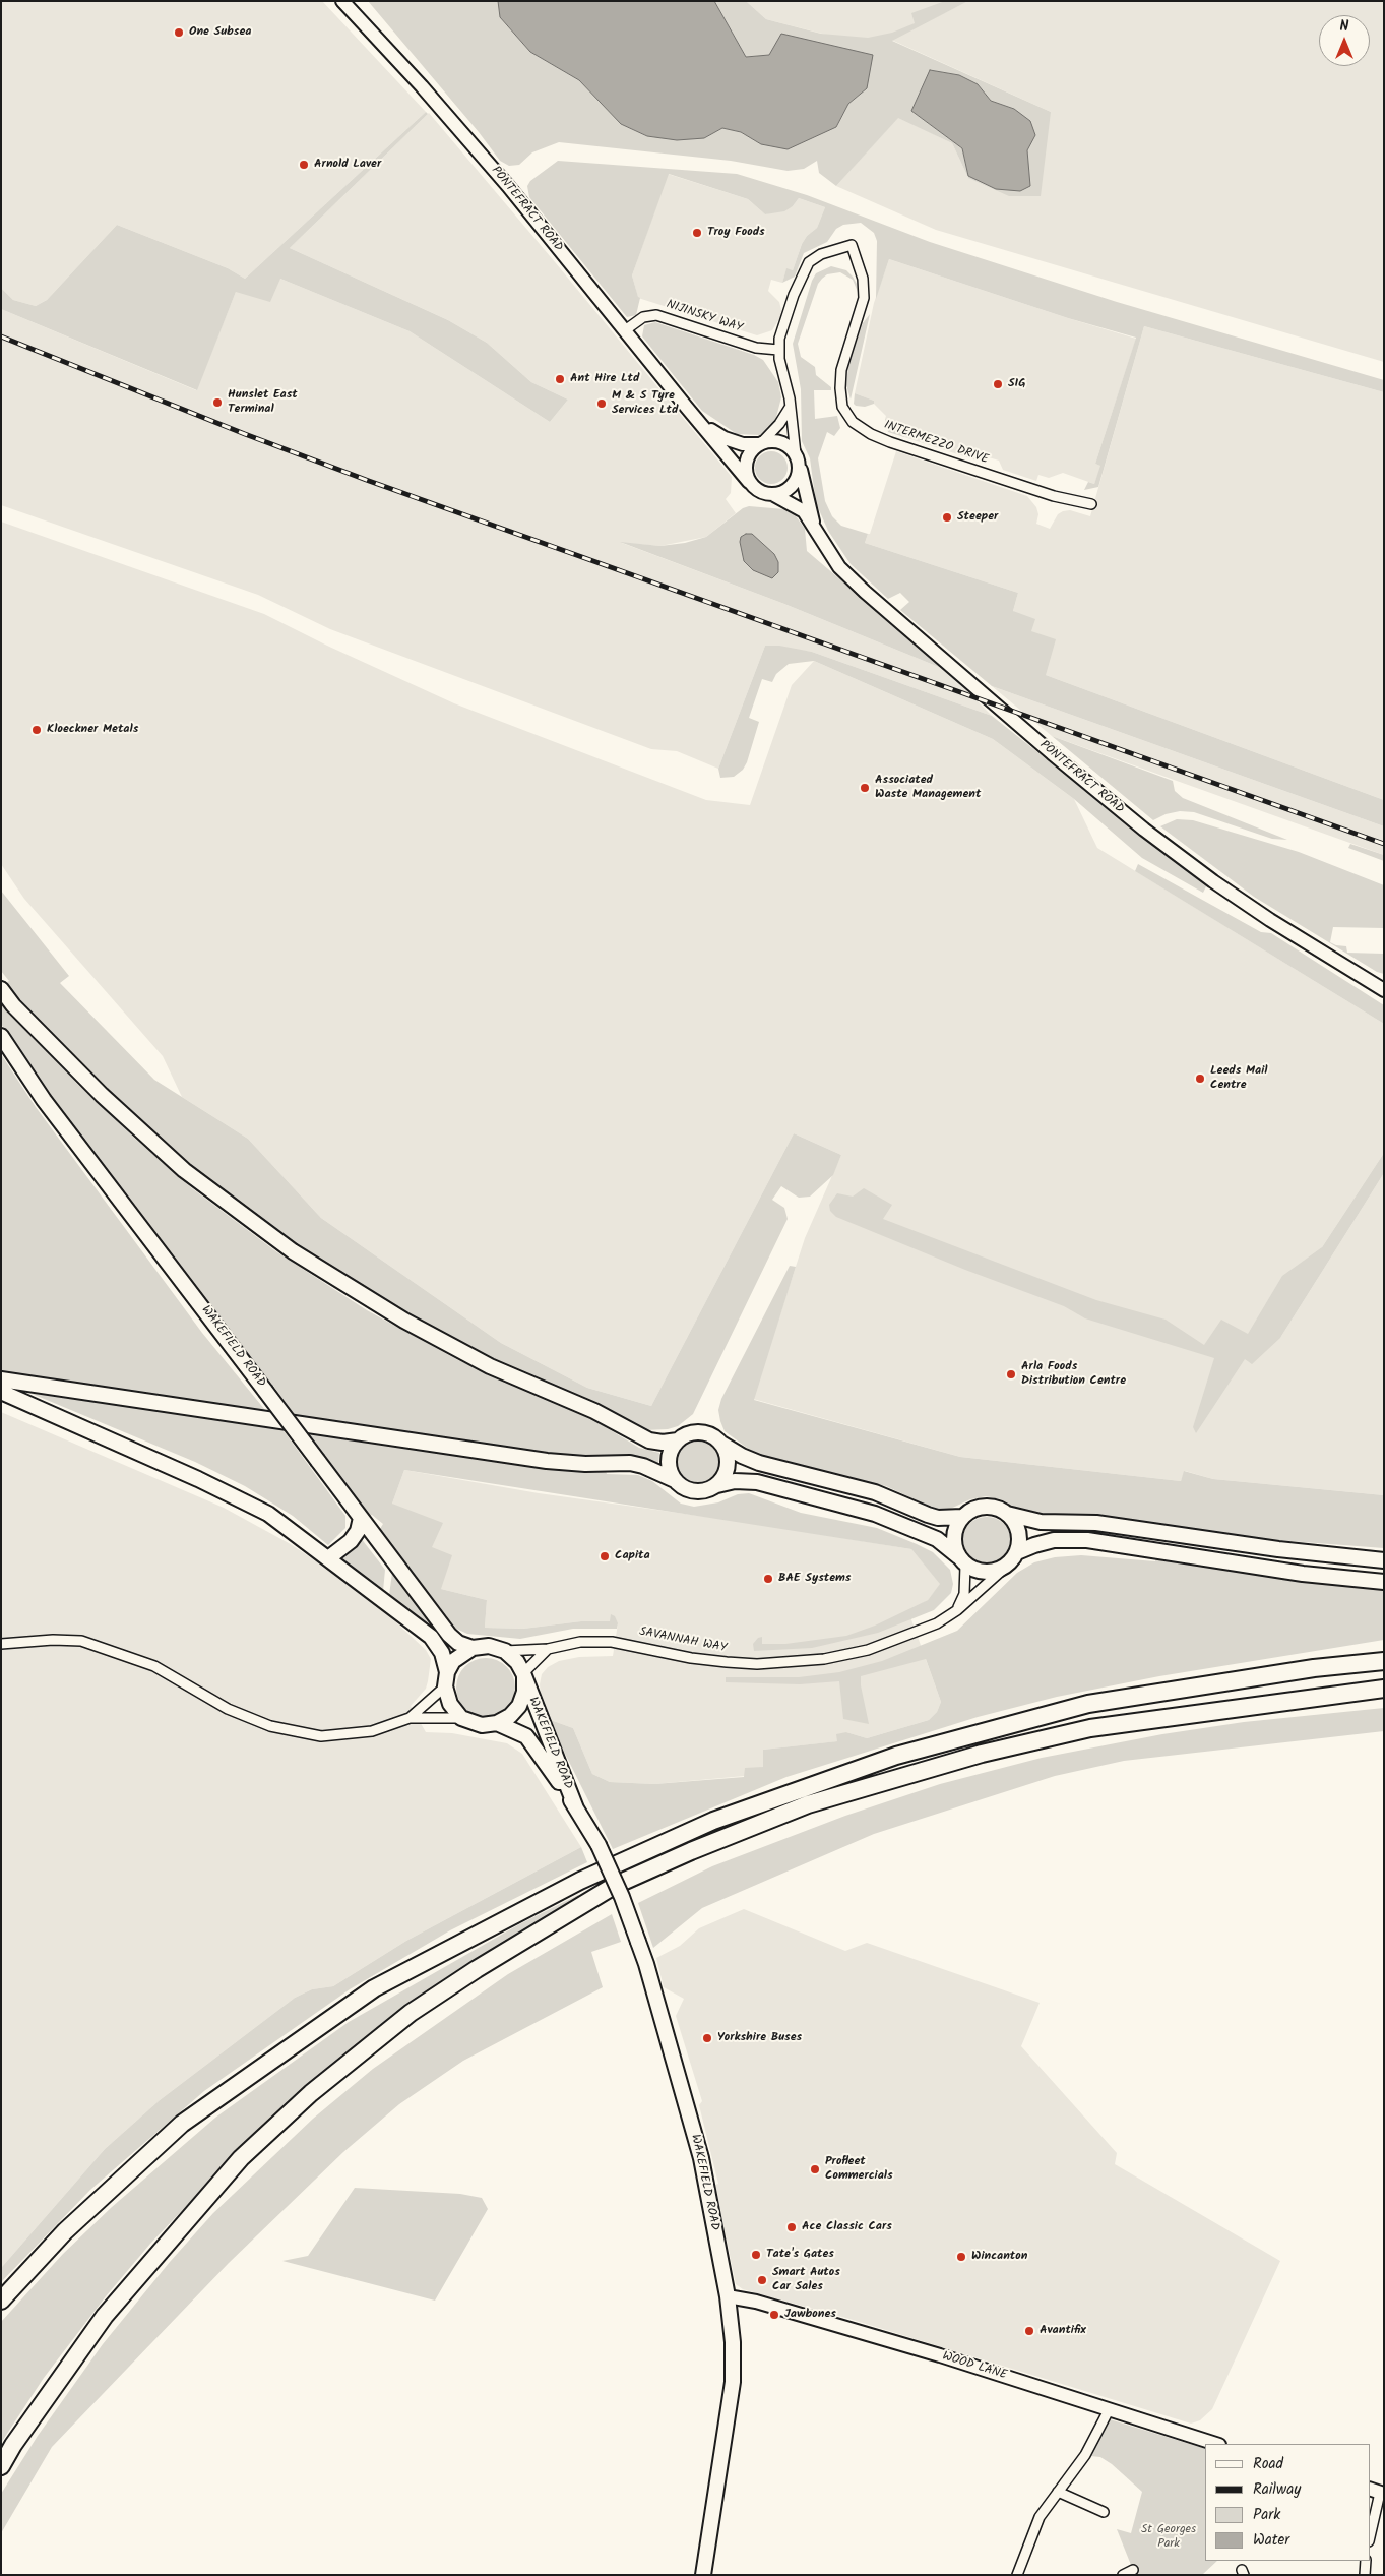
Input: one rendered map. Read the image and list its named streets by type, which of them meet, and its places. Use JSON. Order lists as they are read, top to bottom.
{
  "streets": {
    "main road": ["PONTEFRACT ROAD", "WAKEFIELD ROAD", "WOOD LANE"],
    "street": ["NIJINSKY WAY", "INTERMEZZO DRIVE", "SAVANNAH WAY"]
  },
  "crossings": [
    ["PONTEFRACT ROAD", "NIJINSKY WAY"],
    ["PONTEFRACT ROAD", "INTERMEZZO DRIVE"],
    ["NIJINSKY WAY", "INTERMEZZO DRIVE"],
    ["WAKEFIELD ROAD", "SAVANNAH WAY"],
    ["WAKEFIELD ROAD", "WOOD LANE"]
  ],
  "parks": ["St Georges Park"],
  "places": [
    "One Subsea",
    "Arnold Laver",
    "Troy Foods",
    "Ant Hire Ltd",
    "SIG",
    "Hunslet East Terminal",
    "M & S Tyre Services Ltd",
    "Steeper",
    "Kloeckner Metals",
    "Associated Waste Management",
    "Leeds Mail Centre",
    "Arla Foods Distribution Centre",
    "Capita",
    "BAE Systems",
    "Yorkshire Buses",
    "Profleet Commercials",
    "Ace Classic Cars",
    "Tate's Gates",
    "Wincanton",
    "Smart Autos Car Sales",
    "Jawbones",
    "Avantifix"
  ],
  "legend": [
    "Road",
    "Railway",
    "Park",
    "Water"
  ],
  "north": "top"
}
